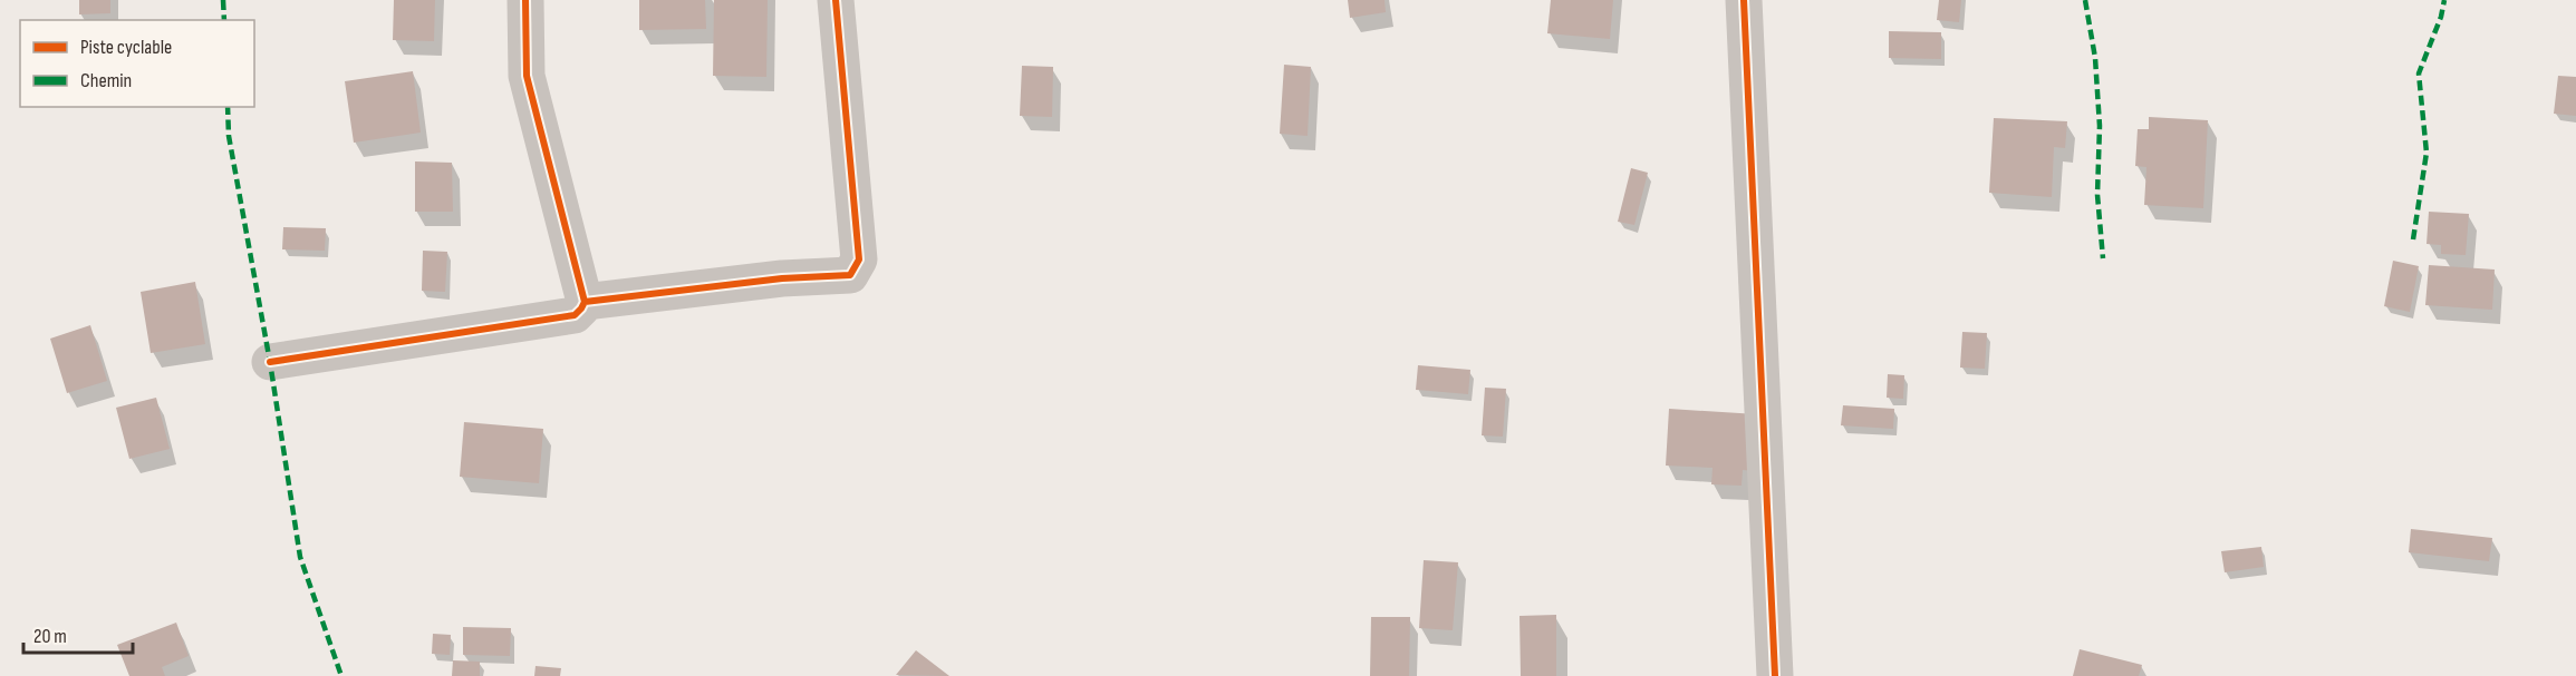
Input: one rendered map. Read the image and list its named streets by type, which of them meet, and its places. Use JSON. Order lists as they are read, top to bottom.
{
  "legend": ["Piste cyclable", "Chemin"],
  "scale_bar": "20 m"
}
